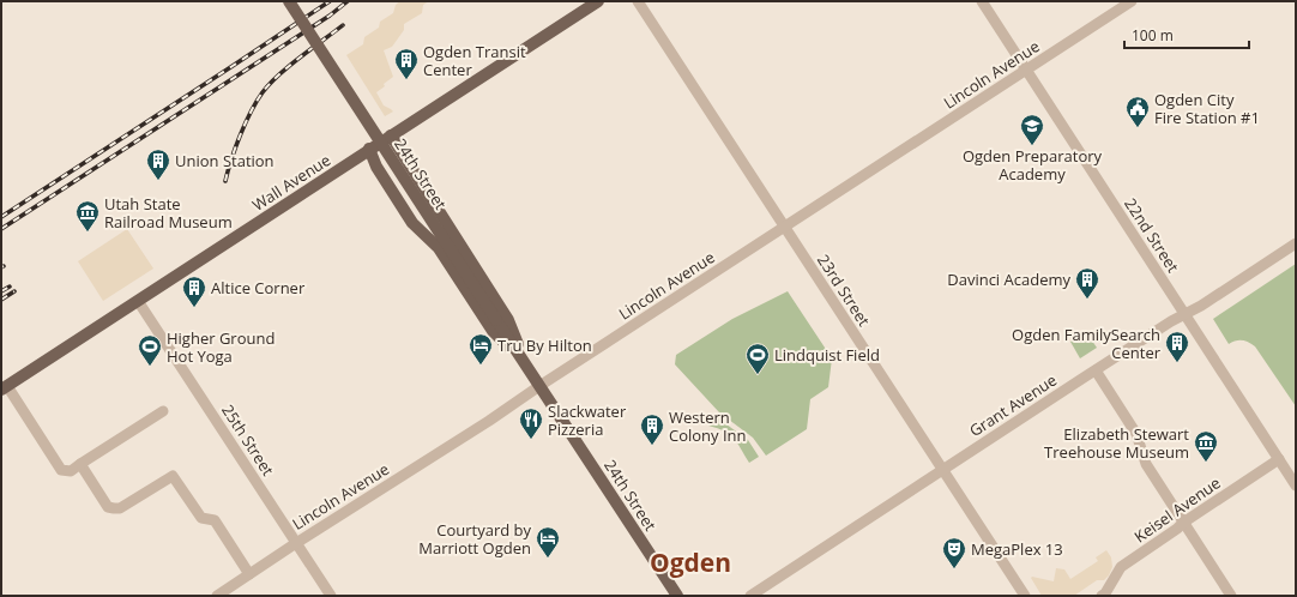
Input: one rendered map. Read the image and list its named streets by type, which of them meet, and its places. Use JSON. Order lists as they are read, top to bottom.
{
  "streets": {
    "main road": ["24th Street", "Wall Avenue"],
    "street": [
      "Lincoln Avenue",
      "22nd Street",
      "23rd Street",
      "Grant Avenue",
      "25th Street",
      "Keisel Avenue"
    ]
  },
  "crossings": [
    ["Lincoln Avenue", "24th Street"],
    ["Lincoln Avenue", "22nd Street"],
    ["Lincoln Avenue", "23rd Street"],
    ["Lincoln Avenue", "25th Street"],
    ["24th Street", "Wall Avenue"],
    ["Wall Avenue", "25th Street"],
    ["22nd Street", "Grant Avenue"],
    ["22nd Street", "Keisel Avenue"],
    ["23rd Street", "Grant Avenue"]
  ],
  "districts": ["Ogden"],
  "places": {
    "building": [
      "Ogden Transit Center",
      "Union Station",
      "Davinci Academy",
      "Altice Corner",
      "Ogden FamilySearch Center",
      "Western Colony Inn"
    ],
    "public building": ["Ogden City Fire Station #1"],
    "school or university": ["Ogden Preparatory Academy"],
    "museum": ["Utah State Railroad Museum", "Elizabeth Stewart Treehouse Museum"],
    "hotel": ["Tru By Hilton", "Courtyard by Marriott Ogden"],
    "sports": ["Higher Ground Hot Yoga", "Lindquist Field"],
    "restaurant": ["Slackwater Pizzeria"],
    "theatre": ["MegaPlex 13"]
  },
  "scale_bar": "100 m"
}
